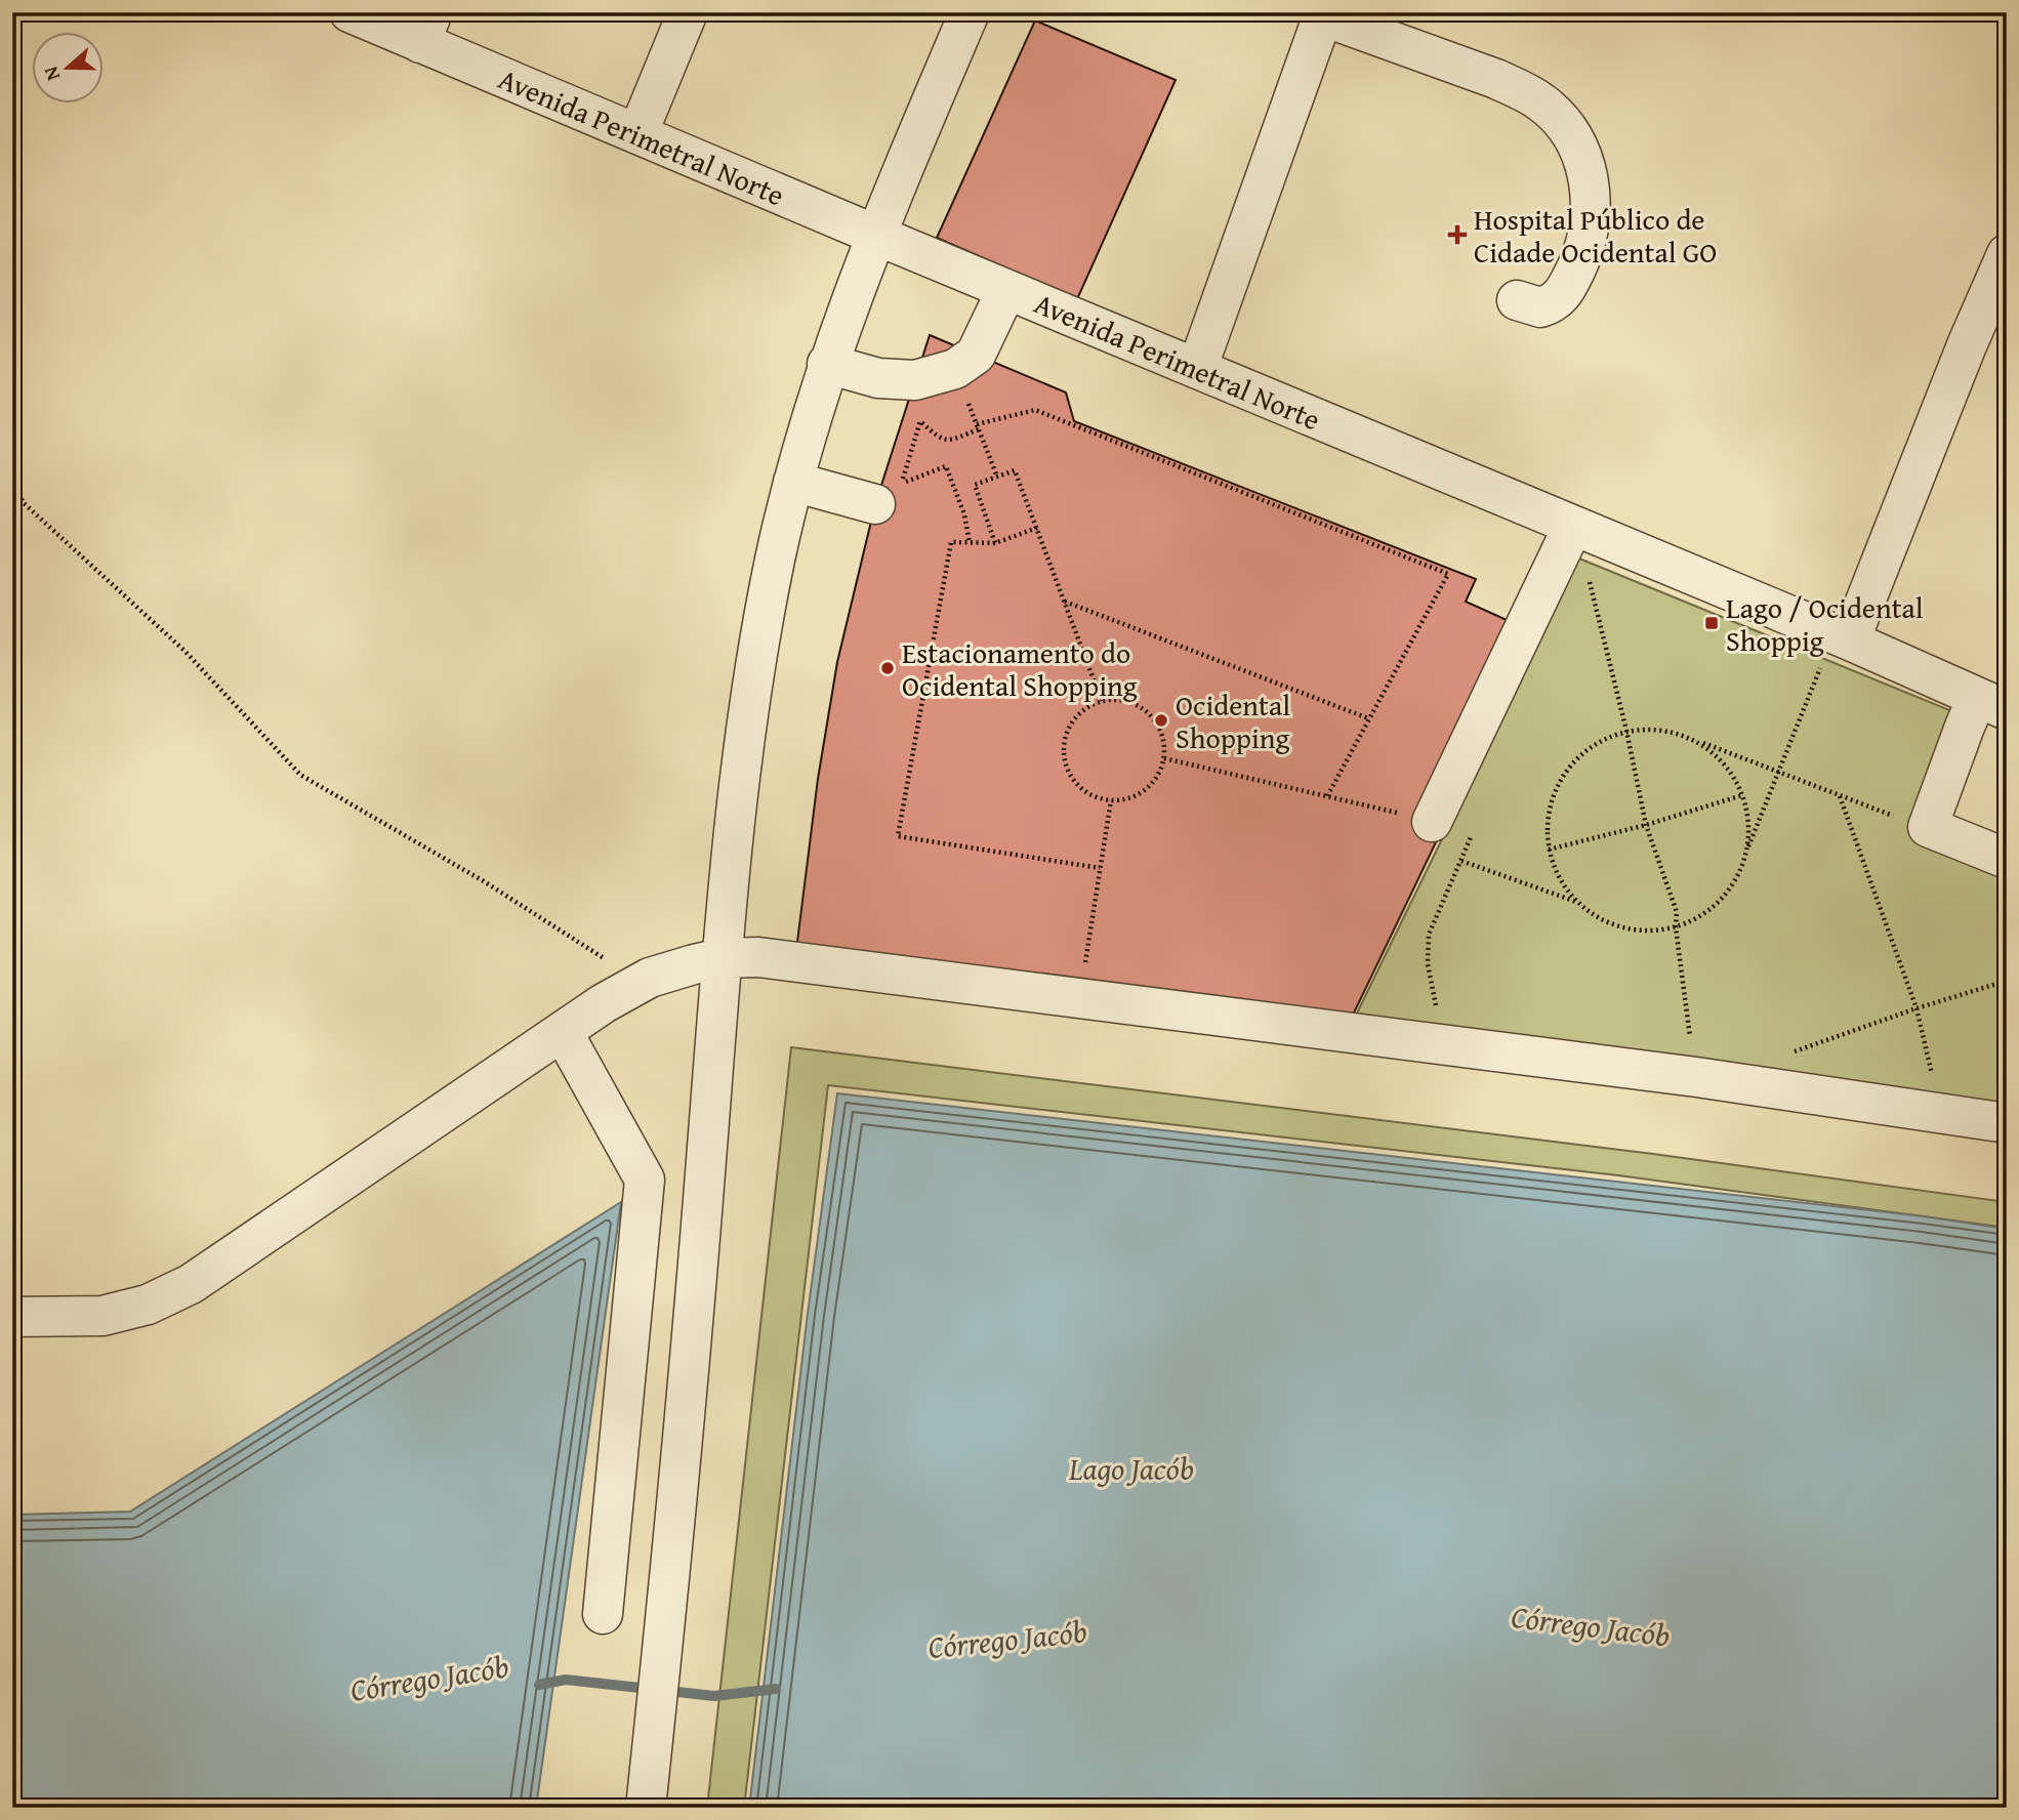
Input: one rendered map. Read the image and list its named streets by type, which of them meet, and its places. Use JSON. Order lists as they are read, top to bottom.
{
  "streets": {
    "street": ["Avenida Perimetral Norte"]
  },
  "water": ["Lago Jacób", "Córrego Jacób"],
  "places": {
    "health": ["Hospital Público de Cidade Ocidental GO"],
    "transit": ["Lago / Ocidental Shoppig"],
    "other": ["Estacionamento do Ocidental Shopping", "Ocidental Shopping"]
  },
  "north": "left"
}
